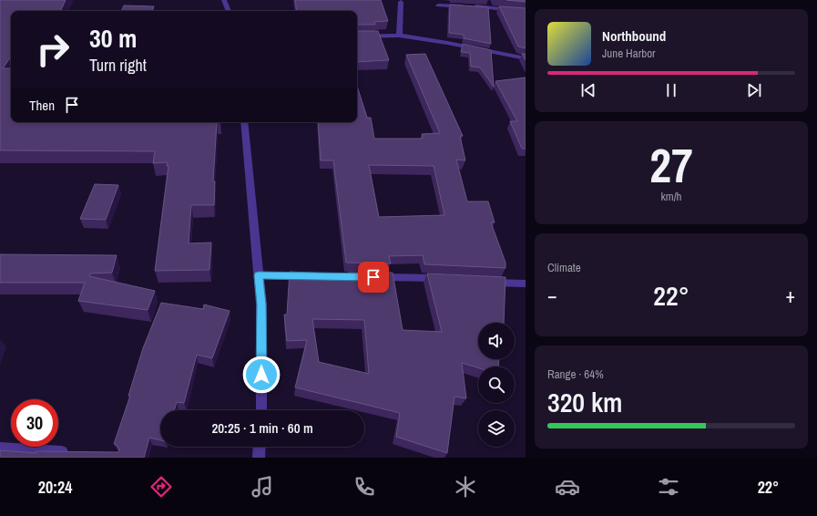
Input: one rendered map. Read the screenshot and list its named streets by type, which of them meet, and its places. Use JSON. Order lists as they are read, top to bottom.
{
  "page": {
    "turn": ["30 m", "Turn right"],
    "song": ["Northbound", "June Harbor"],
    "then": "Then",
    "tile": [
      ["27", "km/h"],
      "Climate",
      ["Range · 64%", "320 km"]
    ],
    "heat": ["−", "22°", "+"],
    "limit": "30",
    "trip": "20:25 · 1 min · 60 m",
    "tabs": ["20:24", "22°"]
  }
}
